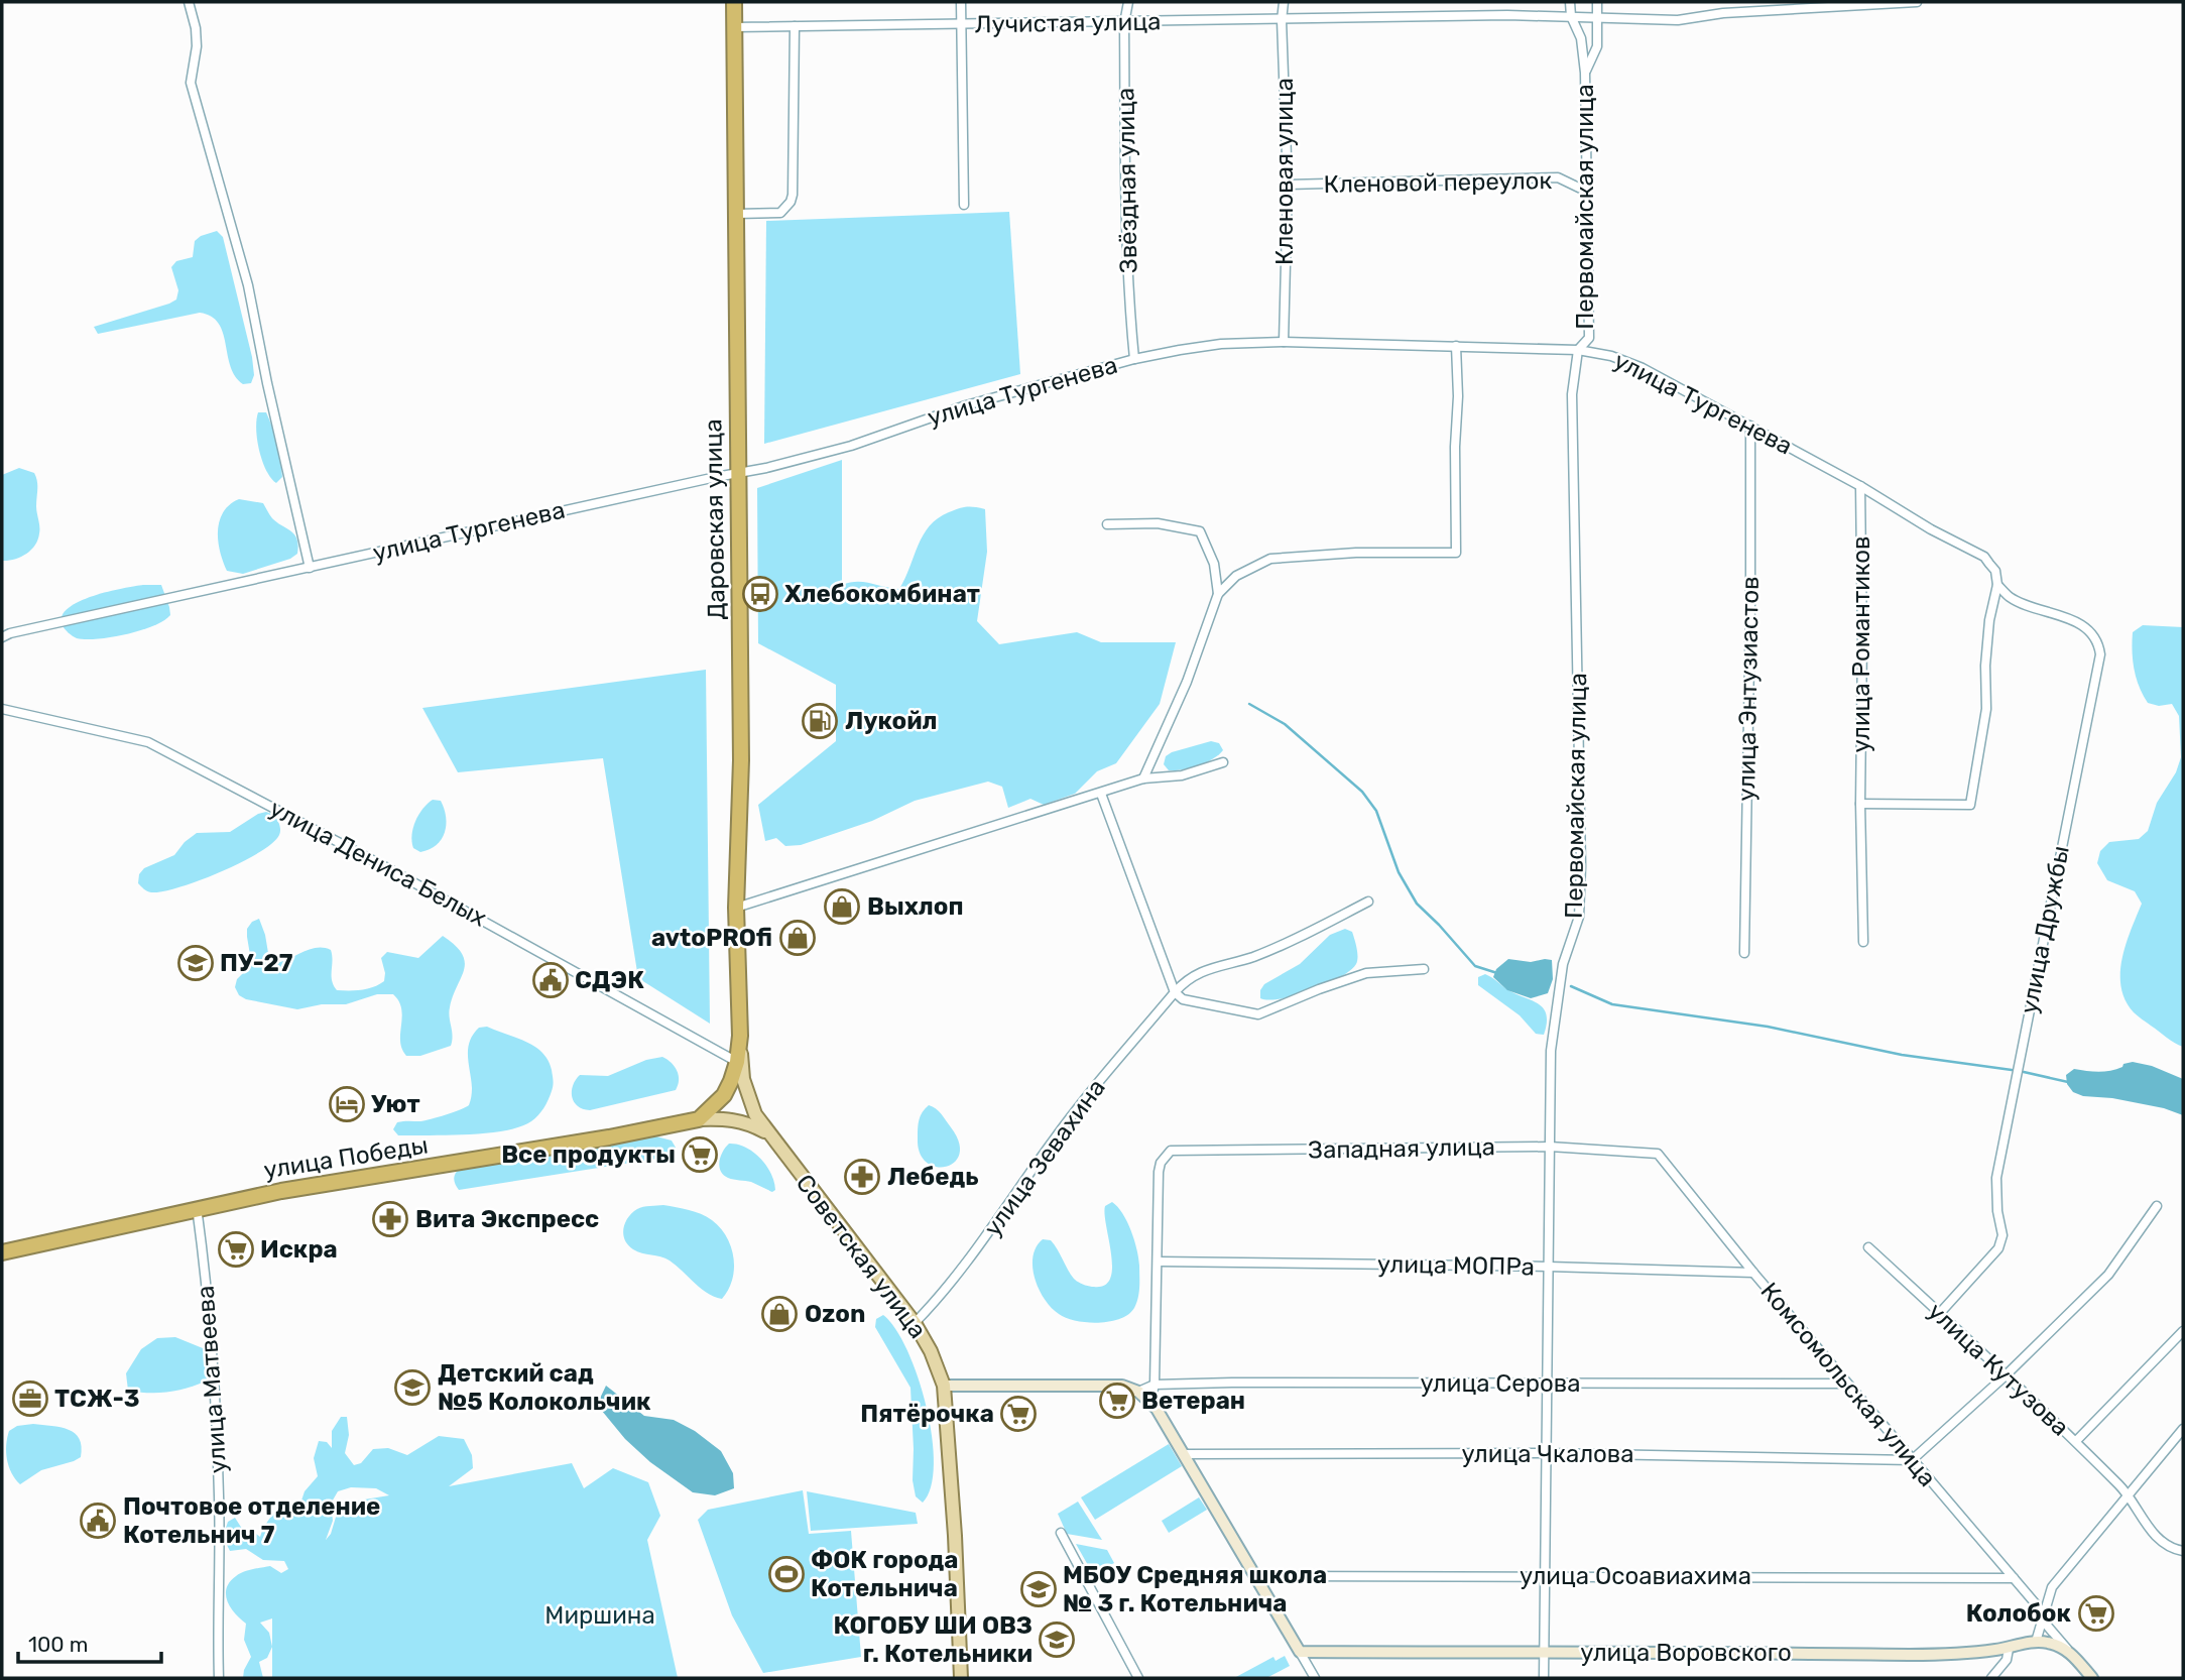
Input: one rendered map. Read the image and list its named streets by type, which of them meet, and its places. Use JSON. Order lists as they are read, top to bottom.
{
  "streets": {
    "highway": ["Даровская улица", "улица Победы"],
    "main road": ["Советская улица"],
    "street": [
      "Лучистая улица",
      "Кленовая улица",
      "Звёздная улица",
      "Кленовой переулок",
      "Первомайская улица",
      "улица Тургенева",
      "улица Романтиков",
      "улица Энтузиастов",
      "улица Дениса Белых",
      "улица Дружбы",
      "Западная улица",
      "улица Зевахина",
      "улица МОПРа",
      "улица Кутузова",
      "улица Матвеева",
      "улица Серова",
      "Комсомольская улица",
      "улица Чкалова",
      "улица Осоавиахима",
      "улица Воровского"
    ]
  },
  "crossings": [
    ["Лучистая улица", "Кленовая улица"],
    ["Лучистая улица", "Звёздная улица"],
    ["Лучистая улица", "Первомайская улица"],
    ["Лучистая улица", "Даровская улица"],
    ["Кленовая улица", "Кленовой переулок"],
    ["Кленовая улица", "улица Тургенева"],
    ["Звёздная улица", "улица Тургенева"],
    ["Кленовой переулок", "Первомайская улица"],
    ["Первомайская улица", "улица Тургенева"],
    ["Первомайская улица", "Западная улица"],
    ["Первомайская улица", "улица МОПРа"],
    ["Первомайская улица", "улица Серова"],
    ["Первомайская улица", "улица Чкалова"],
    ["Первомайская улица", "улица Осоавиахима"],
    ["Первомайская улица", "улица Воровского"],
    ["улица Тургенева", "Даровская улица"],
    ["улица Тургенева", "улица Романтиков"],
    ["улица Тургенева", "улица Энтузиастов"],
    ["улица Тургенева", "улица Дружбы"],
    ["Даровская улица", "улица Дениса Белых"],
    ["Даровская улица", "улица Победы"],
    ["Даровская улица", "Советская улица"],
    ["улица Дружбы", "улица Кутузова"],
    ["Западная улица", "улица МОПРа"],
    ["Западная улица", "Комсомольская улица"],
    ["улица Победы", "Советская улица"],
    ["улица Победы", "улица Матвеева"],
    ["улица Зевахина", "Советская улица"],
    ["улица МОПРа", "Комсомольская улица"],
    ["улица Серова", "Комсомольская улица"],
    ["Комсомольская улица", "улица Чкалова"],
    ["Комсомольская улица", "улица Осоавиахима"],
    ["Комсомольская улица", "улица Воровского"]
  ],
  "parks": ["Миршина"],
  "places": {
    "bus stop": ["Хлебокомбинат"],
    "fuel station": ["Лукойл"],
    "shop": ["Выхлоп", "avtoPROfi", "Ozon"],
    "school or university": [
      "ПУ-27",
      "Детский сад №5 Колокольчик",
      "МБОУ Средняя школа № 3 г. Котельнича",
      "КОГОБУ ШИ ОВЗ г. Котельники"
    ],
    "public building": ["СДЭК", "Почтовое отделение Котельнич 7"],
    "hotel": ["Уют"],
    "supermarket": [
      "Все продукты",
      "Искра",
      "Ветеран",
      "Пятёрочка",
      "Колобок"
    ],
    "pharmacy": ["Лебедь", "Вита Экспресс"],
    "office": ["ТСЖ-3"],
    "sports": ["ФОК города Котельнича"]
  },
  "scale_bar": "100 m"
}
